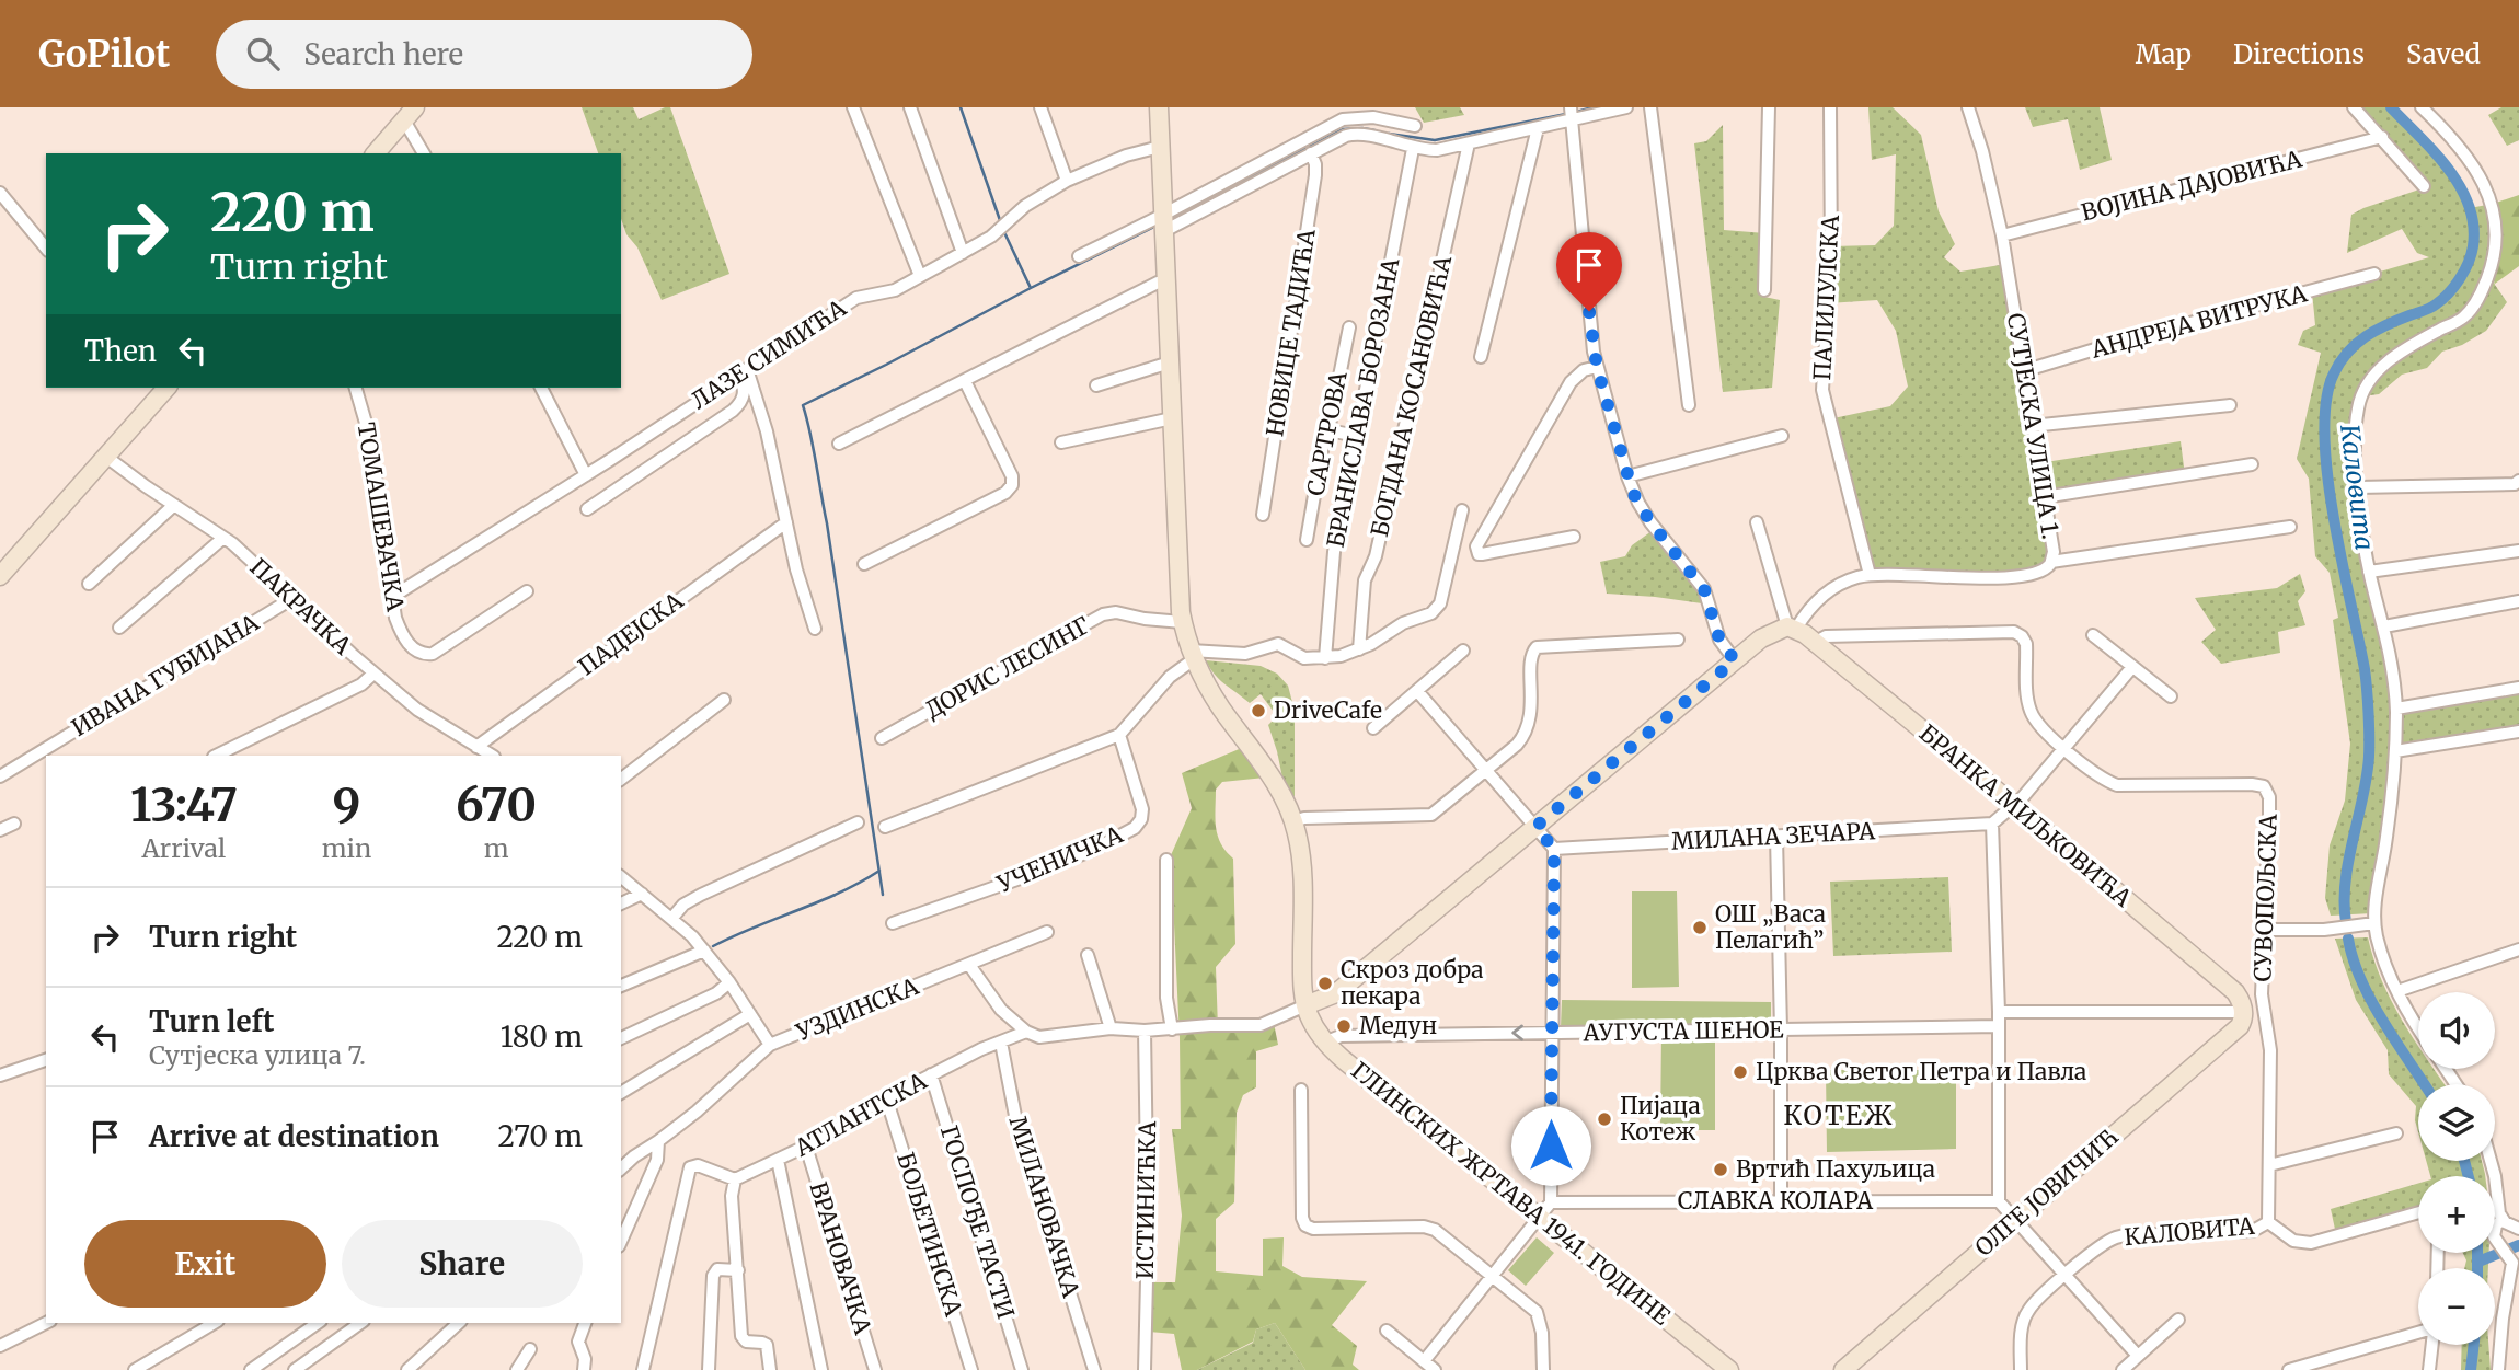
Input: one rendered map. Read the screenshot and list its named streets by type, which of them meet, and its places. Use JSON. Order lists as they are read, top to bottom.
{
  "streets": {
    "street": [
      "ВОЈИНА ДАЈОВИЋА",
      "ПАЛИЛУЛСКА",
      "АНДРЕЈА ВИТРУКА",
      "НОВИЦЕ ТАДИЋА",
      "ЛАЗЕ СИМИЋА",
      "БОГДАНА КОСАНОВИЋА",
      "БРАНИСЛАВА БОРОЗАНА",
      "СУТЈЕСКА УЛИЦА 1.",
      "САРТРОВА",
      "ТОМАШЕВАЧКА",
      "ПАКРАЧКА",
      "ПАДЕЈСКА",
      "ДОРИС ЛЕСИНГ",
      "ИВАНА ГУБИЈАНА",
      "БРАНКА МИЉКОВИЋА",
      "МИЛАНА ЗЕЧАРА",
      "УЧЕНИЧКА",
      "СУВОПОЉСКА",
      "УЗДИНСКА",
      "АУГУСТА ШЕНОЕ",
      "АТЛАНТСКА",
      "ОЛГЕ ЈОВИЧИЋ",
      "ГЛИНСКИХ ЖРТАВА 1941. ГОДИНЕ",
      "ИСТИНИЋКА",
      "СЛАВКА КОЛАРА",
      "МИЛАНОВАЧКА",
      "ГОСПОЂЕ ТАСТИ",
      "КАЛОВИТА",
      "БОЉЕТИНСКА",
      "ВРАНОВАЧКА"
    ]
  },
  "crossings": [
    ["ВОЈИНА ДАЈОВИЋА", "СУТЈЕСКА УЛИЦА 1."],
    ["ПАЛИЛУЛСКА", "СУТЈЕСКА УЛИЦА 1."],
    ["АНДРЕЈА ВИТРУКА", "СУТЈЕСКА УЛИЦА 1."],
    ["ЛАЗЕ СИМИЋА", "ТОМАШЕВАЧКА"],
    ["СУТЈЕСКА УЛИЦА 1.", "БРАНКА МИЉКОВИЋА"],
    ["ПАКРАЧКА", "ПАДЕЈСКА"],
    ["ПАКРАЧКА", "ИВАНА ГУБИЈАНА"],
    ["БРАНКА МИЉКОВИЋА", "ОЛГЕ ЈОВИЧИЋ"],
    ["СУВОПОЉСКА", "КАЛОВИТА"],
    ["АУГУСТА ШЕНОЕ", "ГЛИНСКИХ ЖРТАВА 1941. ГОДИНЕ"],
    ["АТЛАНТСКА", "МИЛАНОВАЧКА"],
    ["АТЛАНТСКА", "ГОСПОЂЕ ТАСТИ"],
    ["АТЛАНТСКА", "БОЉЕТИНСКА"],
    ["АТЛАНТСКА", "ВРАНОВАЧКА"]
  ],
  "districts": ["КОТЕЖ"],
  "water": ["Каловита"],
  "places": [
    "DriveCafe",
    "ОШ „Васа Пелагић”",
    "Скроз добра пекара",
    "Медун",
    "Црква Светог Петра и Павла",
    "Пијаца Котеж",
    "Вртић Пахуљица"
  ],
  "page": {
    "header": "GoPilot",
    "search": "Search here",
    "nav": ["Map", "Directions", "Saved"],
    "turn": ["220 m", "Turn right"],
    "then": "Then",
    "eta": [
      "13:47",
      "Arrival",
      "9",
      "min",
      "670",
      "m"
    ],
    "list": [
      {
        "name": "Turn right",
        "value": "220 m"
      },
      {
        "name": "Turn left",
        "note": "Сутјеска улица 7.",
        "value": "180 m"
      },
      {
        "name": "Arrive at destination",
        "value": "270 m"
      }
    ],
    "map_buttons": ["+", "−"],
    "buttons": ["Exit", "Share"]
  }
}
